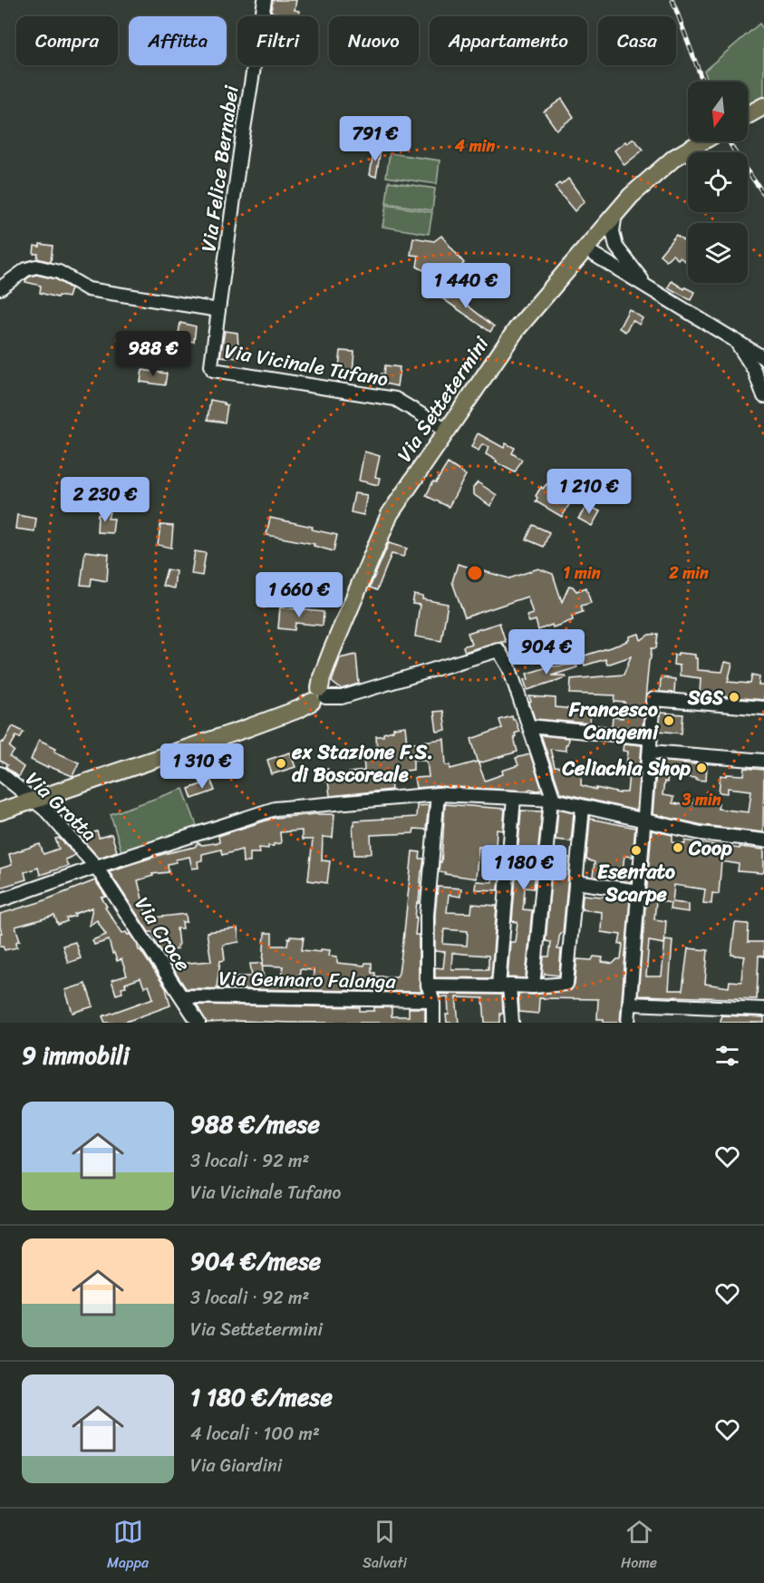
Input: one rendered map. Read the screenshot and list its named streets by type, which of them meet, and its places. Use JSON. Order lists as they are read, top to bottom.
{
  "streets": {
    "main road": ["Via Settetermini"],
    "street": [
      "Via Felice Bernabei",
      "Via Vicinale Tufano",
      "Via Grotta",
      "Via Croce",
      "Via Gennaro Falanga"
    ]
  },
  "crossings": [
    ["Via Felice Bernabei", "Via Vicinale Tufano"],
    ["Via Vicinale Tufano", "Via Settetermini"],
    ["Via Grotta", "Via Croce"],
    ["Via Croce", "Via Gennaro Falanga"]
  ],
  "places": [
    "SGS",
    "Francesco Cangemi",
    "ex Stazione F.S. di Boscoreale",
    "Celiachia Shop",
    "Coop",
    "Esentato Scarpe"
  ],
  "north": "bottom",
  "page": {
    "chip": [
      "Compra",
      "Affitta",
      "Filtri",
      "Nuovo",
      "Appartamento",
      "Casa"
    ],
    "price": [
      "791 €",
      "1 440 €",
      "988 €",
      "1 210 €",
      "2 230 €",
      "1 660 €",
      "904 €",
      "1 310 €",
      "1 180 €"
    ],
    "heading": "9 immobili",
    "list": [
      {
        "name": "988 €/mese",
        "note": "3 locali · 92 m² · Via Vicinale Tufano"
      },
      {
        "name": "904 €/mese",
        "note": "3 locali · 92 m² · Via Settetermini"
      },
      {
        "name": "1 180 €/mese",
        "note": "4 locali · 100 m² · Via Giardini"
      }
    ],
    "tabs": ["Mappa", "Salvati", "Home"]
  },
  "rings": [
    "4 min",
    "1 min",
    "2 min",
    "3 min"
  ]
}
